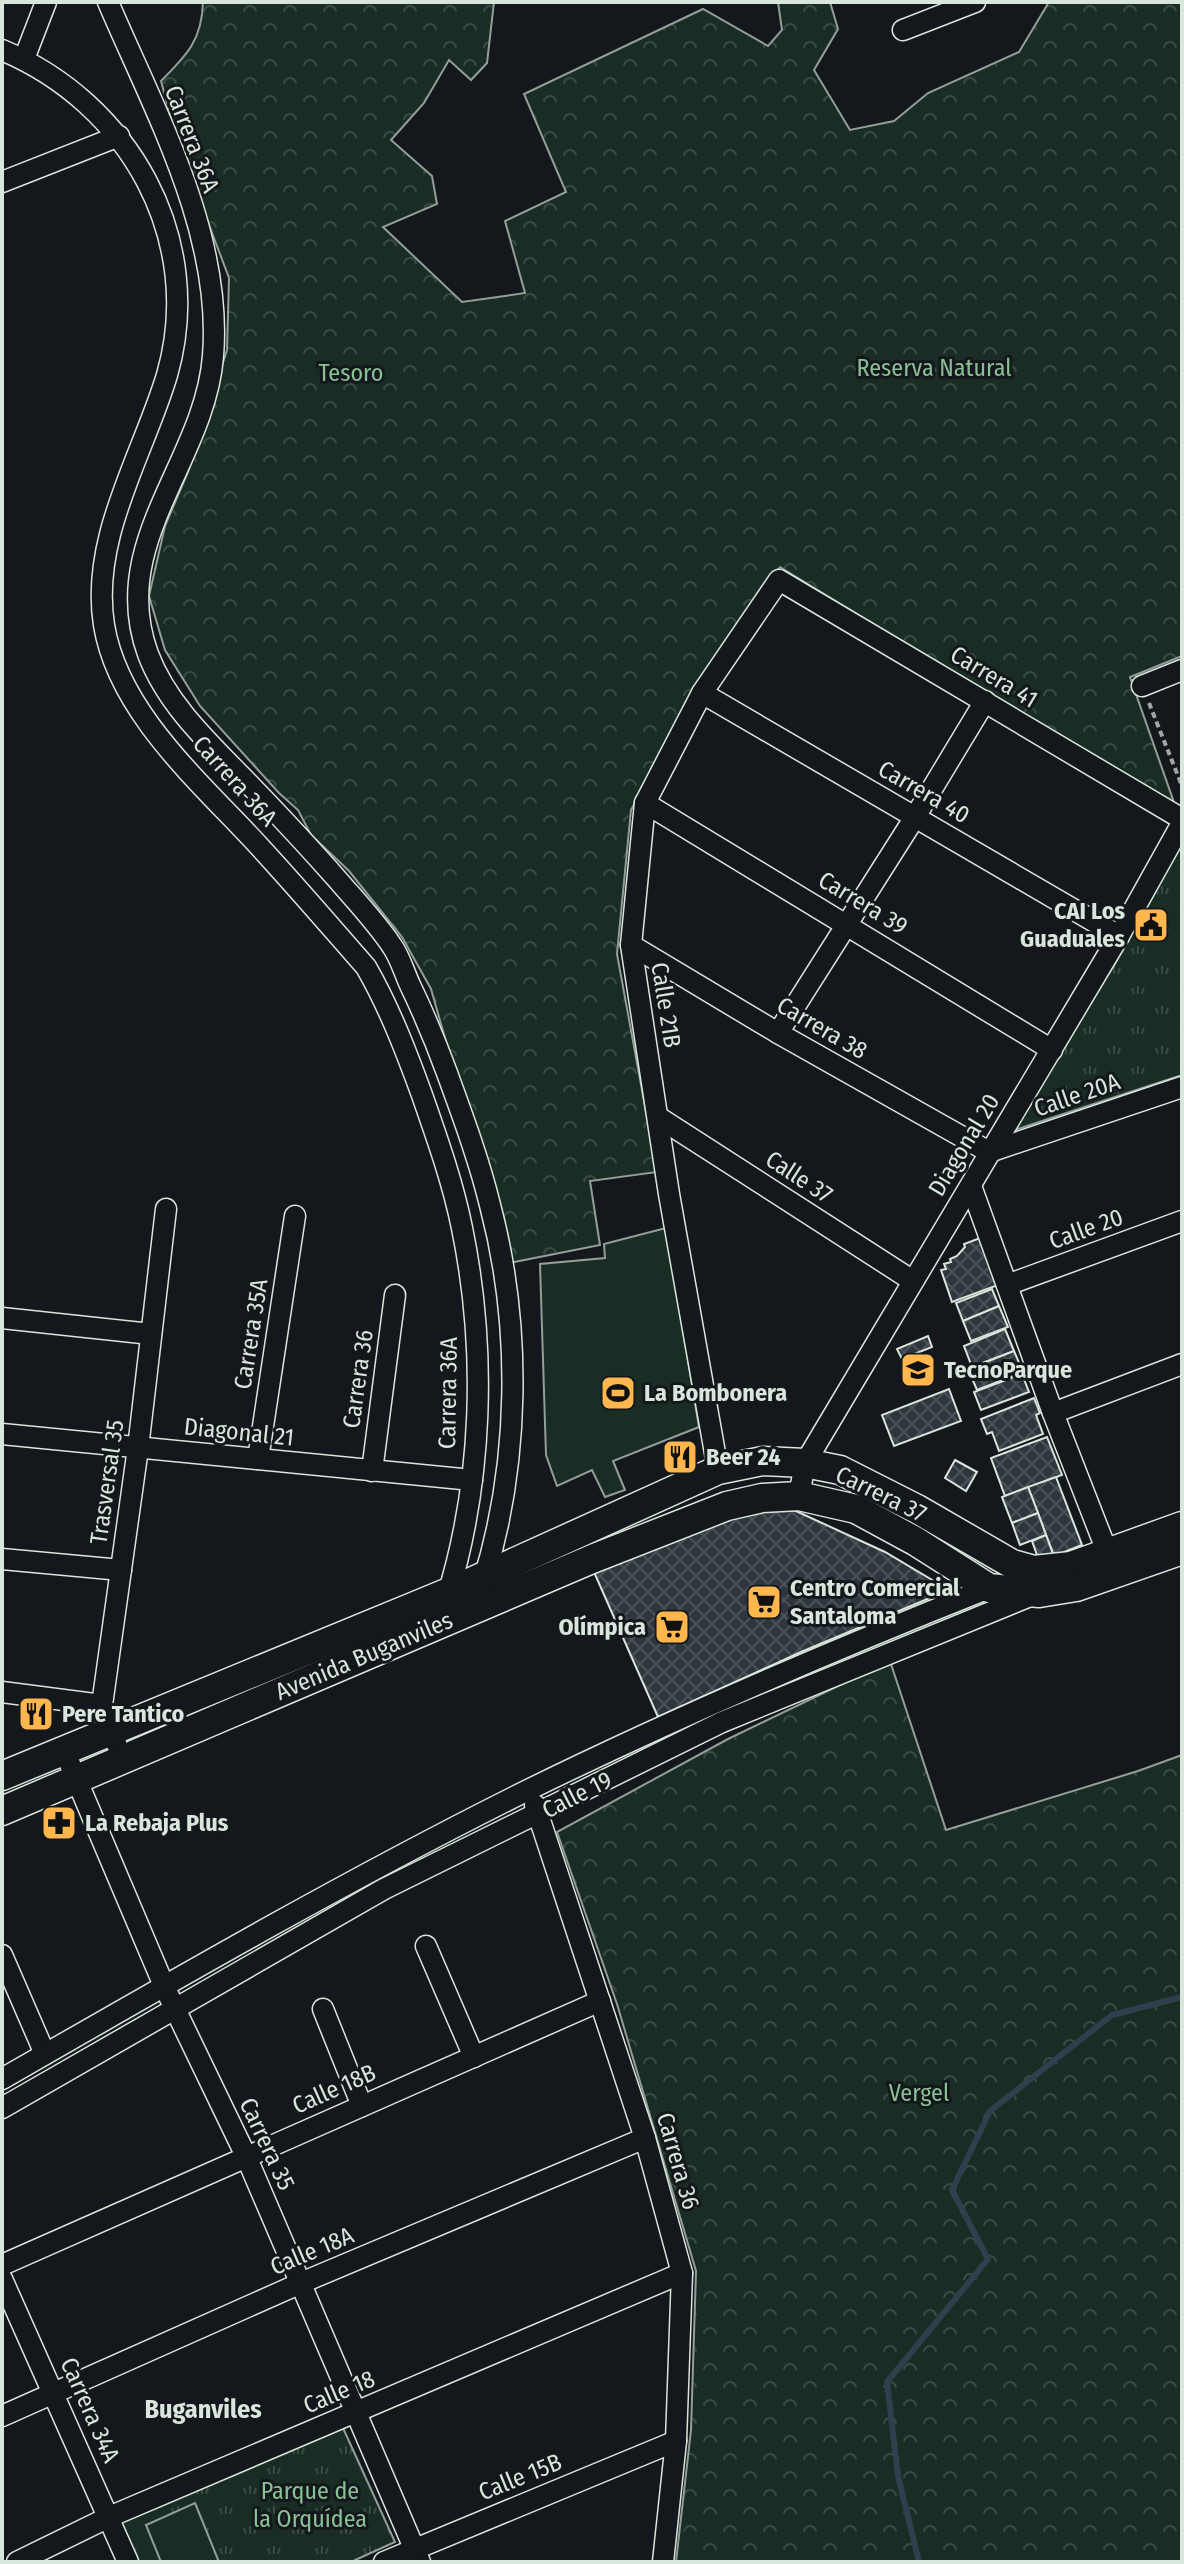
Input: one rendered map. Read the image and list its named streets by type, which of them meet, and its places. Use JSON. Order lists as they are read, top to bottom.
{
  "streets": {
    "main road": ["Carrera 37", "Avenida Buganviles", "Calle 19"],
    "street": [
      "Carrera 36A",
      "Carrera 41",
      "Carrera 40",
      "Carrera 39",
      "Calle 21B",
      "Carrera 38",
      "Calle 20A",
      "Diagonal 20",
      "Calle 37",
      "Calle 20",
      "Carrera 35A",
      "Carrera 36",
      "Diagonal 21",
      "Trasversal 35",
      "Calle 18B",
      "Carrera 35",
      "Calle 18A",
      "Calle 18",
      "Carrera 34A",
      "Calle 15B"
    ]
  },
  "crossings": [
    ["Carrera 36A", "Diagonal 21"],
    ["Carrera 36A", "Avenida Buganviles"],
    ["Carrera 41", "Calle 21B"],
    ["Carrera 41", "Diagonal 20"],
    ["Carrera 40", "Calle 21B"],
    ["Carrera 40", "Diagonal 20"],
    ["Carrera 39", "Calle 21B"],
    ["Carrera 39", "Diagonal 20"],
    ["Calle 21B", "Carrera 38"],
    ["Calle 21B", "Calle 37"],
    ["Calle 21B", "Carrera 37"],
    ["Calle 21B", "Avenida Buganviles"],
    ["Carrera 38", "Calle 20A"],
    ["Carrera 38", "Diagonal 20"],
    ["Calle 20A", "Diagonal 20"],
    ["Diagonal 20", "Calle 37"],
    ["Diagonal 20", "Carrera 37"],
    ["Carrera 35A", "Diagonal 21"],
    ["Carrera 36", "Diagonal 21"],
    ["Carrera 36", "Calle 19"],
    ["Carrera 36", "Calle 18B"],
    ["Carrera 36", "Calle 18A"],
    ["Carrera 36", "Calle 18"],
    ["Carrera 36", "Calle 15B"],
    ["Diagonal 21", "Trasversal 35"],
    ["Trasversal 35", "Avenida Buganviles"],
    ["Carrera 37", "Avenida Buganviles"],
    ["Carrera 37", "Calle 19"],
    ["Avenida Buganviles", "Carrera 35"],
    ["Calle 19", "Carrera 35"],
    ["Calle 18B", "Carrera 35"],
    ["Carrera 35", "Calle 18A"],
    ["Carrera 35", "Calle 18"],
    ["Carrera 35", "Calle 15B"],
    ["Calle 18A", "Carrera 34A"],
    ["Calle 18", "Carrera 34A"]
  ],
  "districts": ["Buganviles"],
  "parks": [
    "Reserva Natural",
    "Tesoro",
    "Vergel",
    "Parque de la Orquídea"
  ],
  "places": {
    "public building": ["CAI Los Guaduales"],
    "school or university": ["TecnoParque"],
    "sports": ["La Bombonera"],
    "restaurant": ["Beer 24", "Pere Tantico"],
    "supermarket": ["Centro Comercial Santaloma", "Olímpica"],
    "pharmacy": ["La Rebaja Plus"]
  }
}
